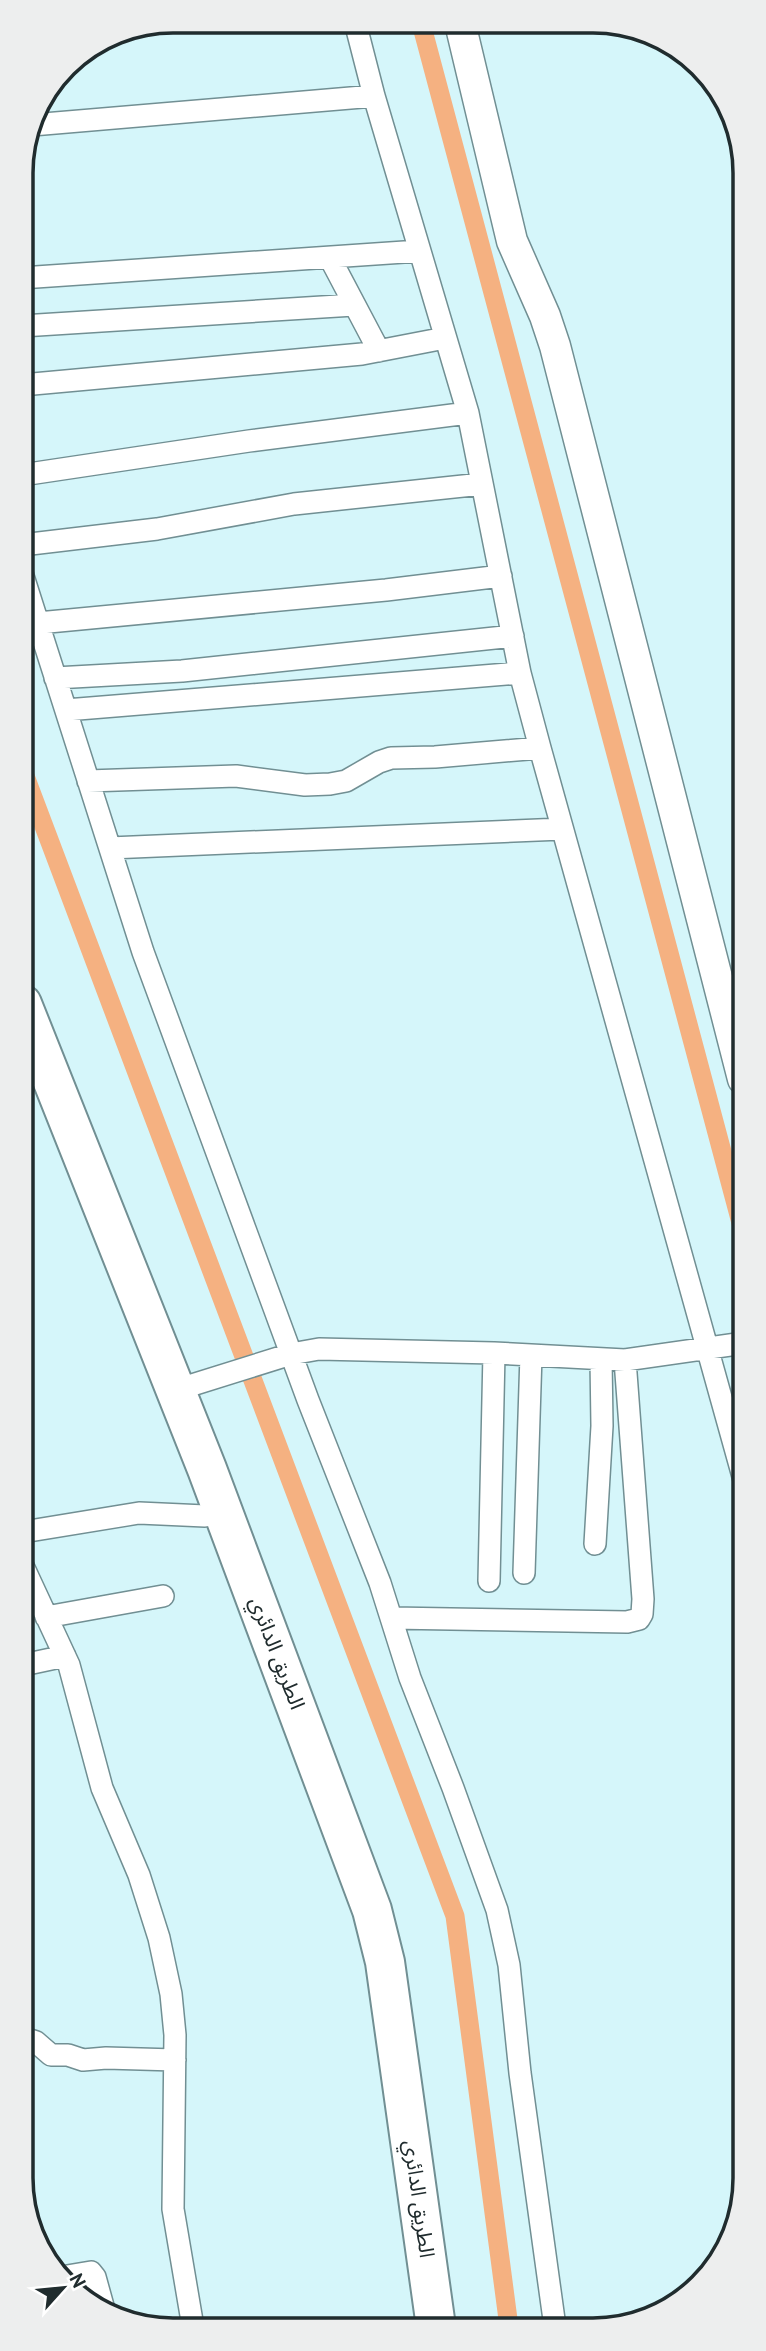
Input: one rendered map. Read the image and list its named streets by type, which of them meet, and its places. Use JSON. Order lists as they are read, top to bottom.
{
  "streets": {
    "highway": ["الطريق الدائري"]
  },
  "north": "top right"
}
